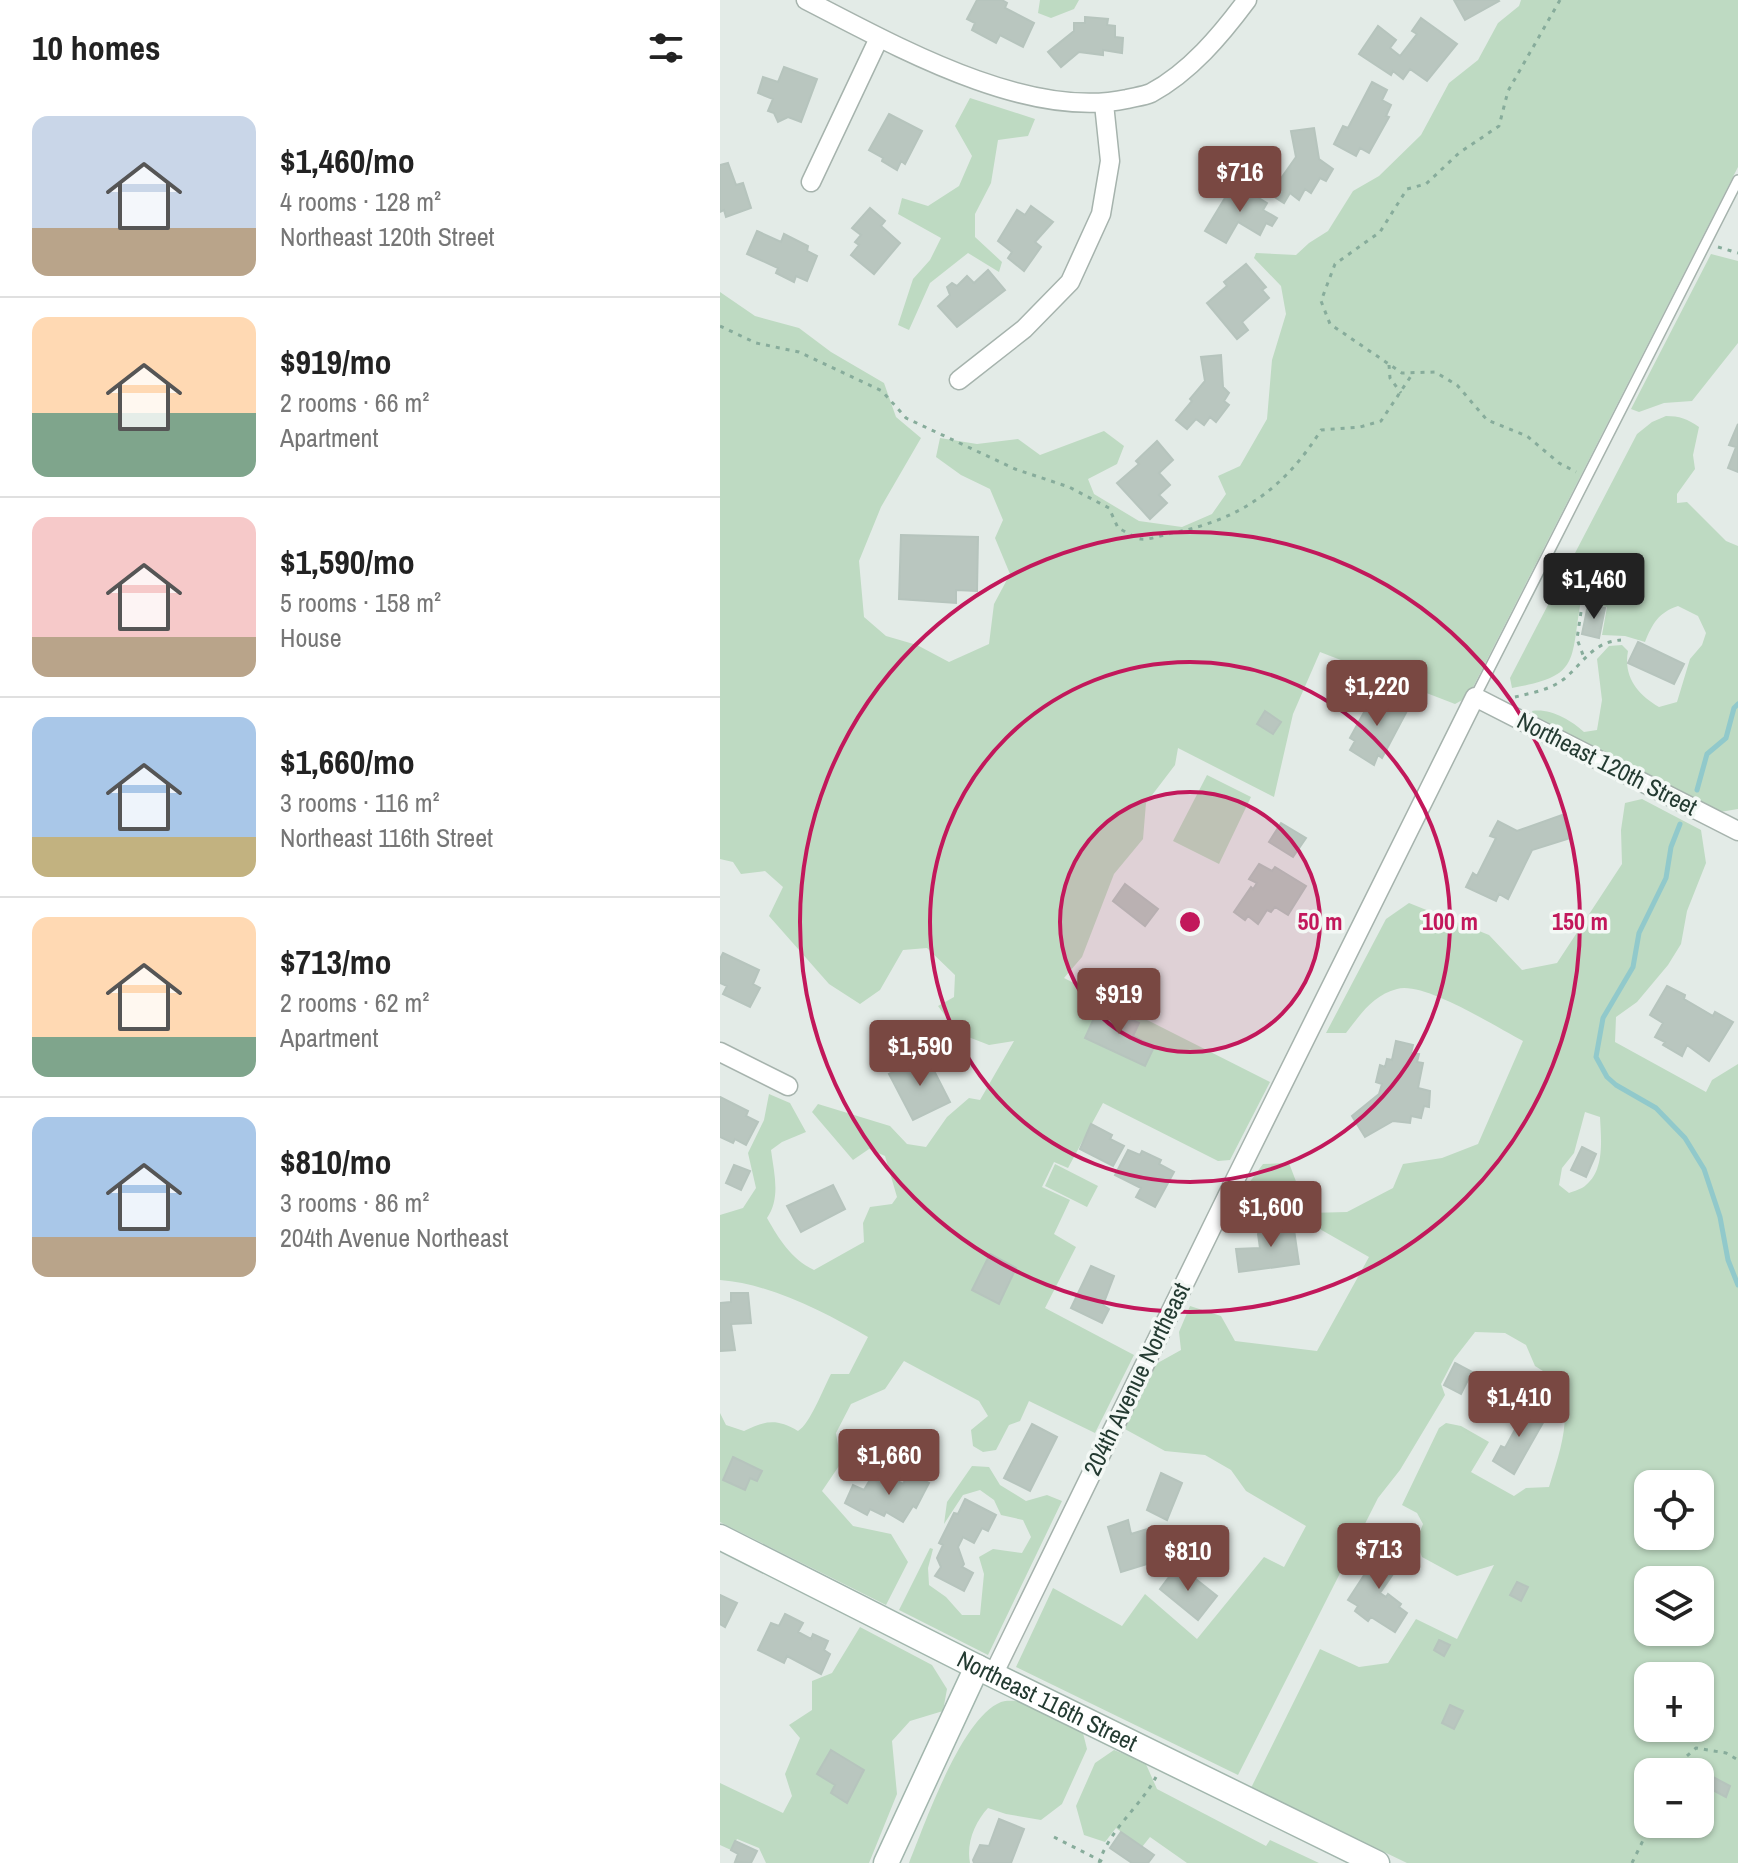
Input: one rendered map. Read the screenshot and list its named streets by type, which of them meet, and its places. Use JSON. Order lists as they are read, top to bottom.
{
  "streets": {
    "street": ["Northeast 120th Street", "204th Avenue Northeast", "Northeast 116th Street"]
  },
  "crossings": [
    ["Northeast 120th Street", "204th Avenue Northeast"],
    ["204th Avenue Northeast", "Northeast 116th Street"]
  ],
  "page": {
    "heading": "10 homes",
    "list": [
      {
        "name": "$1,460/mo",
        "note": "4 rooms · 128 m² · Northeast 120th Street"
      },
      {
        "name": "$919/mo",
        "note": "2 rooms · 66 m² · Apartment"
      },
      {
        "name": "$1,590/mo",
        "note": "5 rooms · 158 m² · House"
      },
      {
        "name": "$1,660/mo",
        "note": "3 rooms · 116 m² · Northeast 116th Street"
      },
      {
        "name": "$713/mo",
        "note": "2 rooms · 62 m² · Apartment"
      },
      {
        "name": "$810/mo",
        "note": "3 rooms · 86 m² · 204th Avenue Northeast"
      }
    ],
    "price": [
      "$716",
      "$1,460",
      "$1,220",
      "$919",
      "$1,590",
      "$1,600",
      "$1,410",
      "$1,660",
      "$713",
      "$810"
    ],
    "map_buttons": ["+", "−"]
  },
  "rings": ["50 m", "100 m", "150 m"]
}
